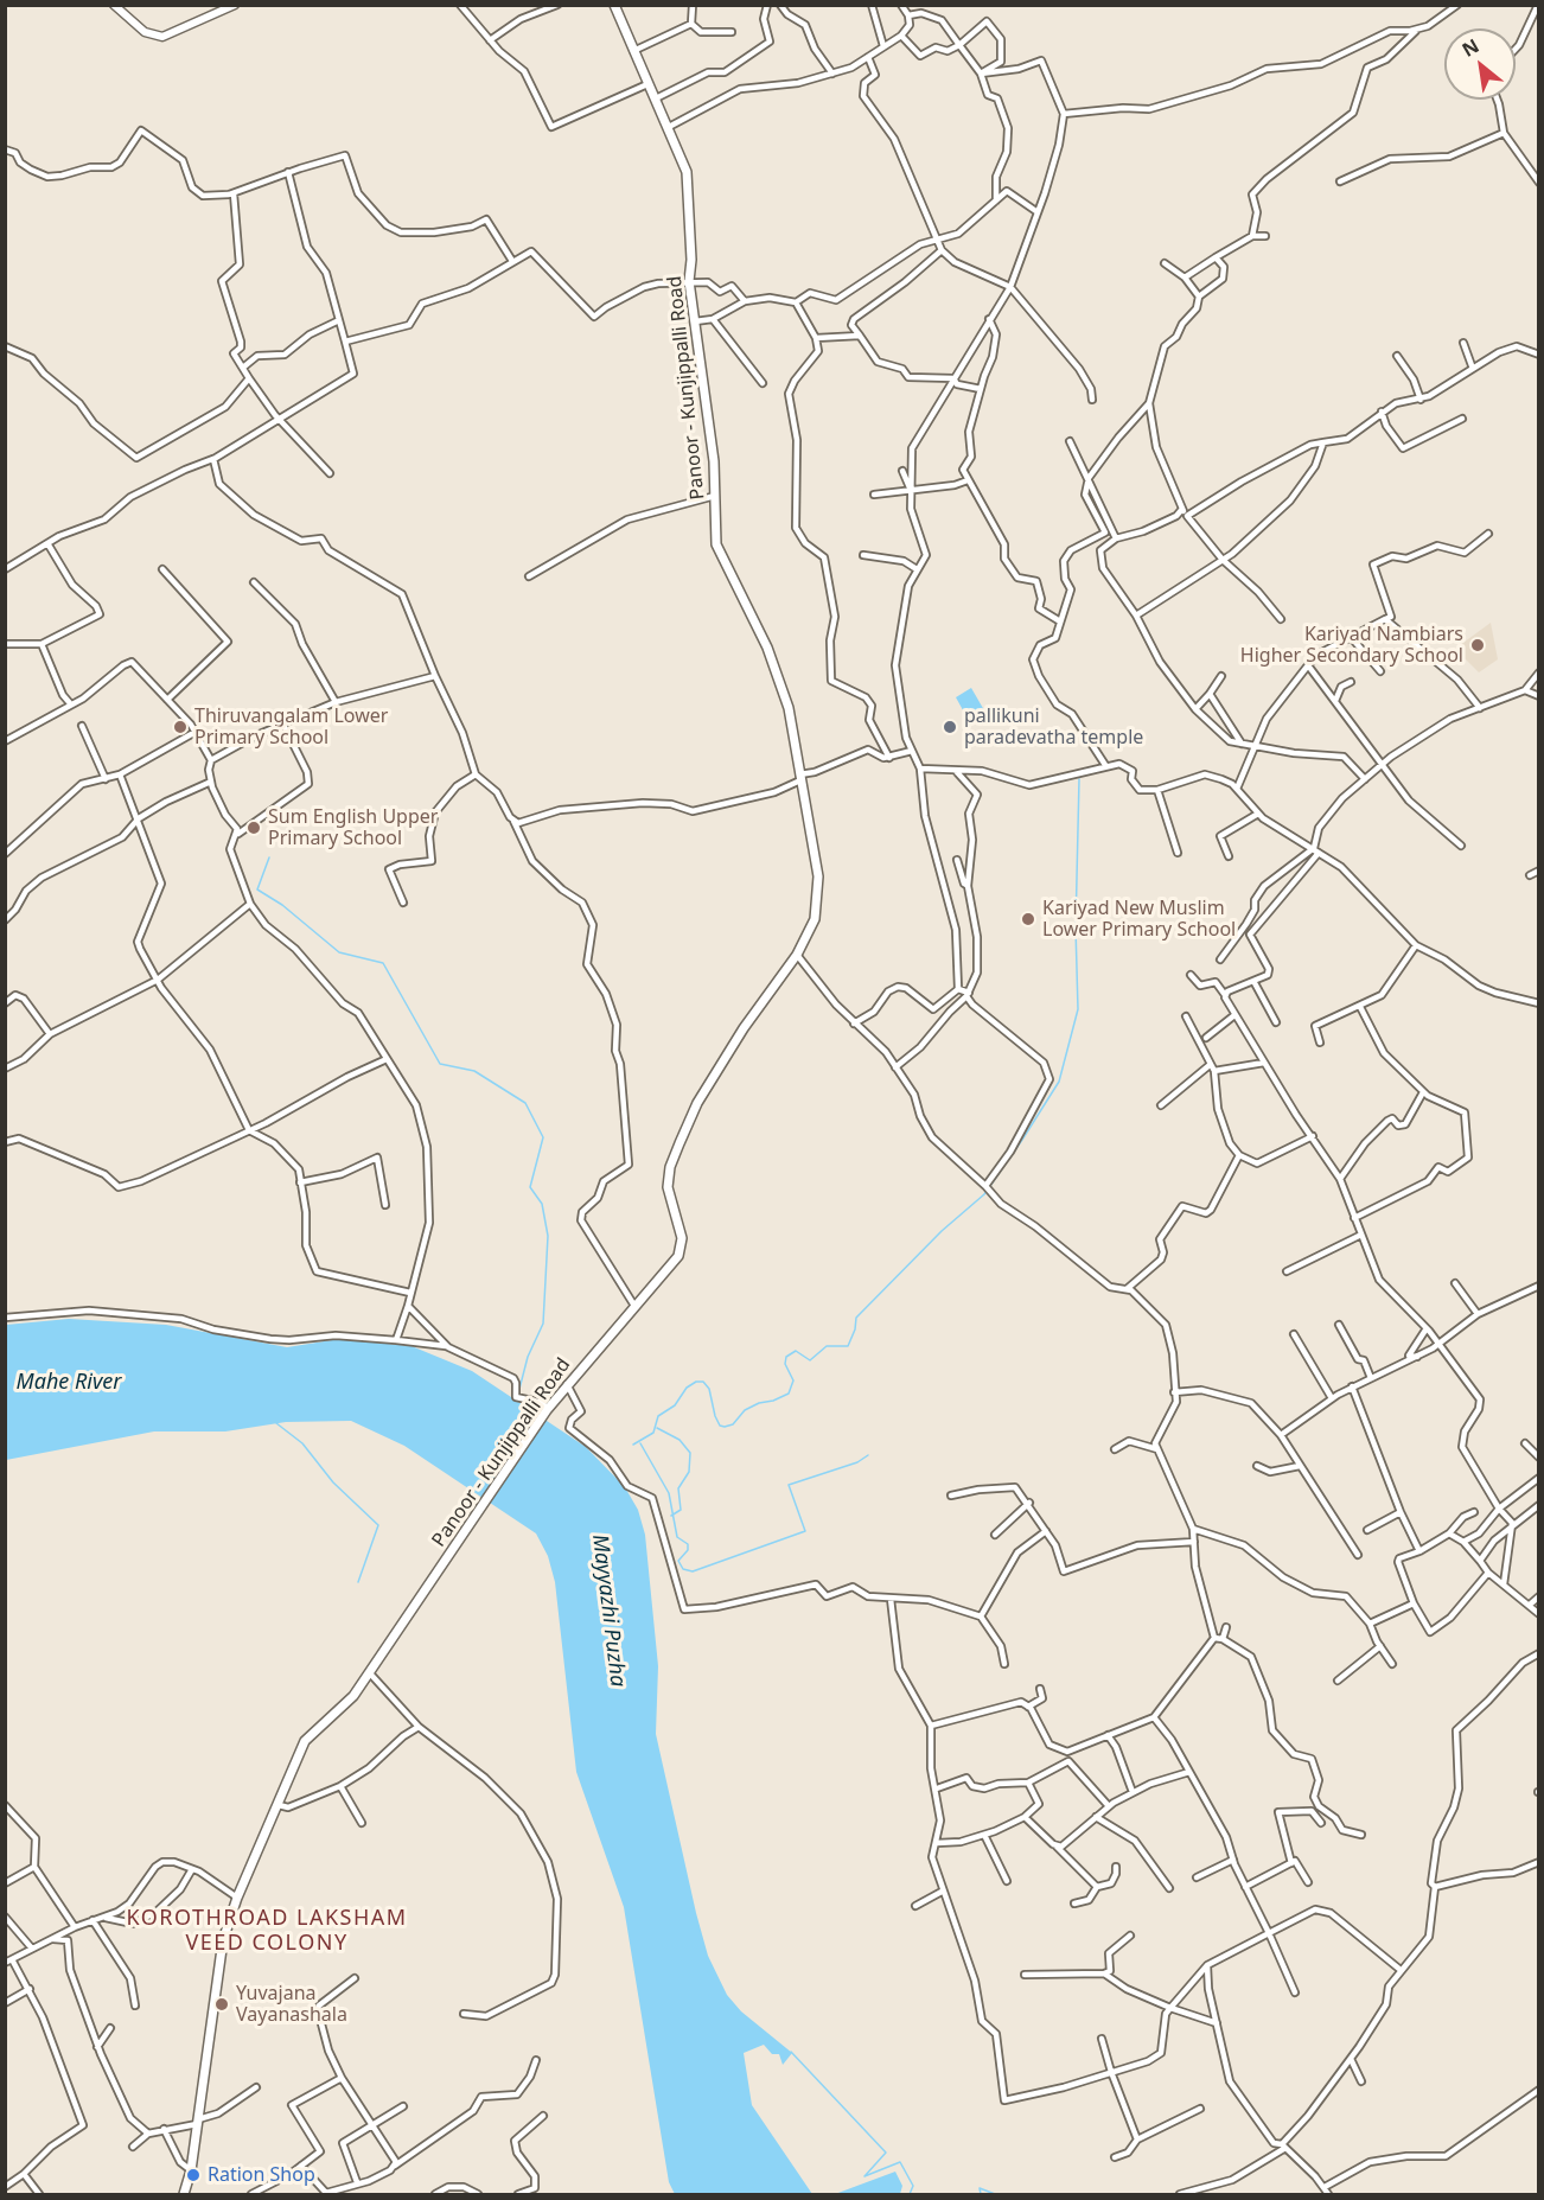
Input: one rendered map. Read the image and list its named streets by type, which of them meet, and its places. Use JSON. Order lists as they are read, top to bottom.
{
  "streets": {
    "main road": ["Panoor - Kunjippalli Road"]
  },
  "districts": ["KOROTHROAD LAKSHAM VEED COLONY"],
  "water": ["Mahe River", "Mayyazhi Puzha"],
  "places": [
    "Kariyad Nambiars Higher Secondary School",
    "Thiruvangalam Lower Primary School",
    "pallikuni paradevatha temple",
    "Sum English Upper Primary School",
    "Kariyad New Muslim Lower Primary School",
    "Yuvajana Vayanashala",
    "Ration Shop"
  ],
  "north": "top left"
}
